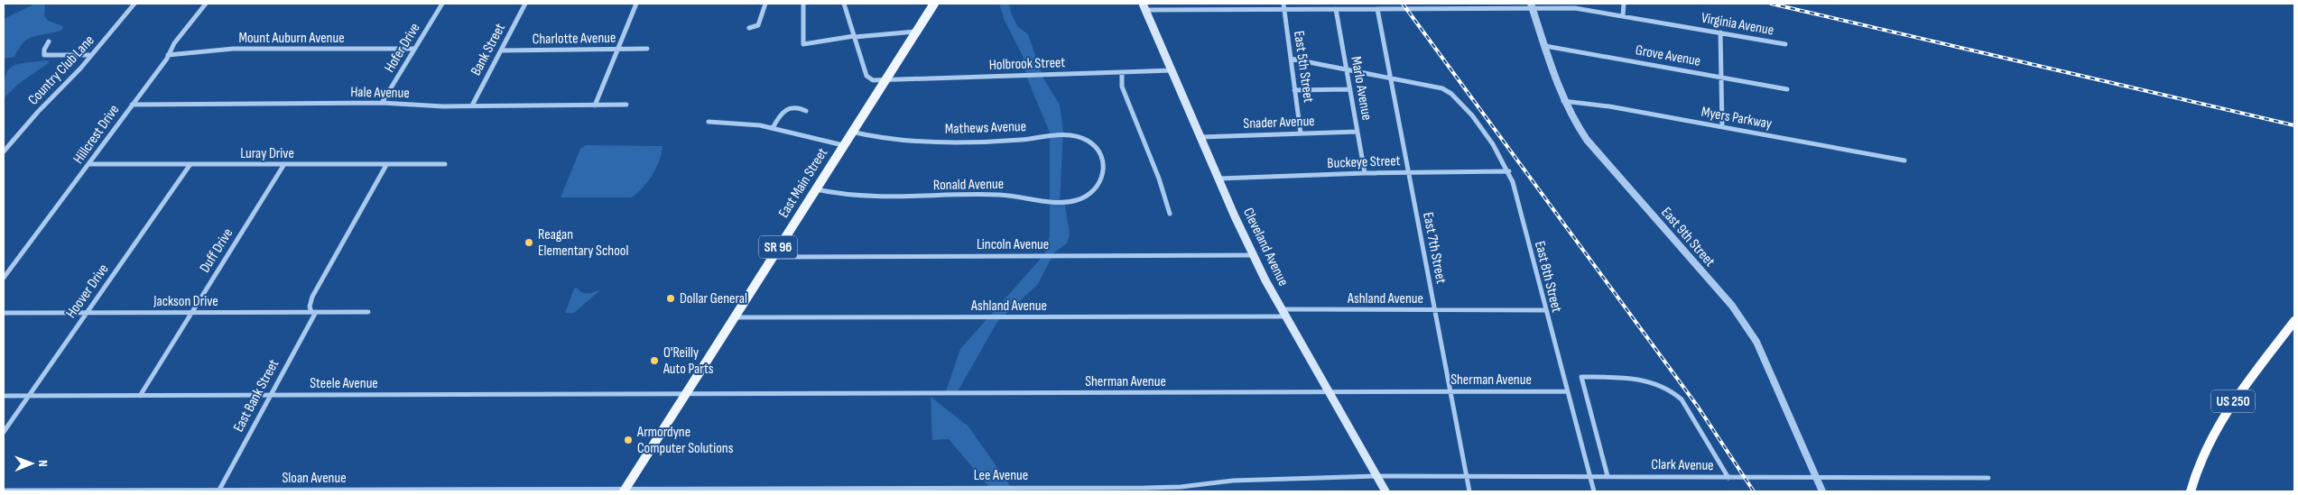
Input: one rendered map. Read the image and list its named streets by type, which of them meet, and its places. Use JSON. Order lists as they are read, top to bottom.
{
  "streets": {
    "highway": ["US 250"],
    "main road": ["East Main Street", "SR 96", "Cleveland Avenue"],
    "street": [
      "Virginia Avenue",
      "Mount Auburn Avenue",
      "Charlotte Avenue",
      "Hofer Drive",
      "Bank Street",
      "Grove Avenue",
      "Holbrook Street",
      "East 5th Street",
      "Country Club Lane",
      "Marlo Avenue",
      "Hale Avenue",
      "Myers Parkway",
      "Snader Avenue",
      "Mathews Avenue",
      "Hillcrest Drive",
      "Luray Drive",
      "Buckeye Street",
      "Ronald Avenue",
      "East 9th Street",
      "Lincoln Avenue",
      "East 7th Street",
      "Duff Drive",
      "East 8th Street",
      "Hoover Drive",
      "Ashland Avenue",
      "Jackson Drive",
      "Sherman Avenue",
      "Steele Avenue",
      "East Bank Street",
      "Clark Avenue",
      "Lee Avenue",
      "Sloan Avenue"
    ]
  },
  "crossings": [
    ["Virginia Avenue", "East 5th Street"],
    ["Virginia Avenue", "Marlo Avenue"],
    ["Virginia Avenue", "East 9th Street"],
    ["Virginia Avenue", "Cleveland Avenue"],
    ["Virginia Avenue", "East 7th Street"],
    ["Mount Auburn Avenue", "Hofer Drive"],
    ["Mount Auburn Avenue", "Hillcrest Drive"],
    ["Charlotte Avenue", "Bank Street"],
    ["Hofer Drive", "Hale Avenue"],
    ["Bank Street", "Hale Avenue"],
    ["Grove Avenue", "East 9th Street"],
    ["Holbrook Street", "East Main Street"],
    ["Holbrook Street", "Cleveland Avenue"],
    ["East 5th Street", "Snader Avenue"],
    ["Marlo Avenue", "Snader Avenue"],
    ["Marlo Avenue", "Buckeye Street"],
    ["Hale Avenue", "Hillcrest Drive"],
    ["Myers Parkway", "East 9th Street"],
    ["Snader Avenue", "Cleveland Avenue"],
    ["Mathews Avenue", "East Main Street"],
    ["Mathews Avenue", "Ronald Avenue"],
    ["Hillcrest Drive", "Luray Drive"],
    ["Luray Drive", "Duff Drive"],
    ["Luray Drive", "Hoover Drive"],
    ["Luray Drive", "East Bank Street"],
    ["Buckeye Street", "Cleveland Avenue"],
    ["Buckeye Street", "East 7th Street"],
    ["Buckeye Street", "East 8th Street"],
    ["East Main Street", "Ronald Avenue"],
    ["East Main Street", "Lincoln Avenue"],
    ["East Main Street", "Ashland Avenue"],
    ["East Main Street", "Sherman Avenue"],
    ["East Main Street", "Steele Avenue"],
    ["East Main Street", "Lee Avenue"],
    ["East Main Street", "Sloan Avenue"],
    ["East 9th Street", "Clark Avenue"],
    ["Lincoln Avenue", "Cleveland Avenue"],
    ["Cleveland Avenue", "Ashland Avenue"],
    ["Cleveland Avenue", "Sherman Avenue"],
    ["Cleveland Avenue", "Clark Avenue"],
    ["Cleveland Avenue", "Lee Avenue"],
    ["East 7th Street", "East 8th Street"],
    ["East 7th Street", "Ashland Avenue"],
    ["East 7th Street", "Sherman Avenue"],
    ["East 7th Street", "Clark Avenue"],
    ["Duff Drive", "Jackson Drive"],
    ["Duff Drive", "Steele Avenue"],
    ["East 8th Street", "Ashland Avenue"],
    ["East 8th Street", "Sherman Avenue"],
    ["East 8th Street", "Clark Avenue"],
    ["Hoover Drive", "Jackson Drive"],
    ["Hoover Drive", "Steele Avenue"],
    ["Jackson Drive", "East Bank Street"],
    ["Sherman Avenue", "Steele Avenue"],
    ["Steele Avenue", "East Bank Street"],
    ["East Bank Street", "Sloan Avenue"],
    ["Clark Avenue", "Lee Avenue"],
    ["Lee Avenue", "Sloan Avenue"]
  ],
  "places": [
    "Reagan Elementary School",
    "Dollar General",
    "O'Reilly Auto Parts",
    "Armordyne Computer Solutions"
  ],
  "north": "right"
}
